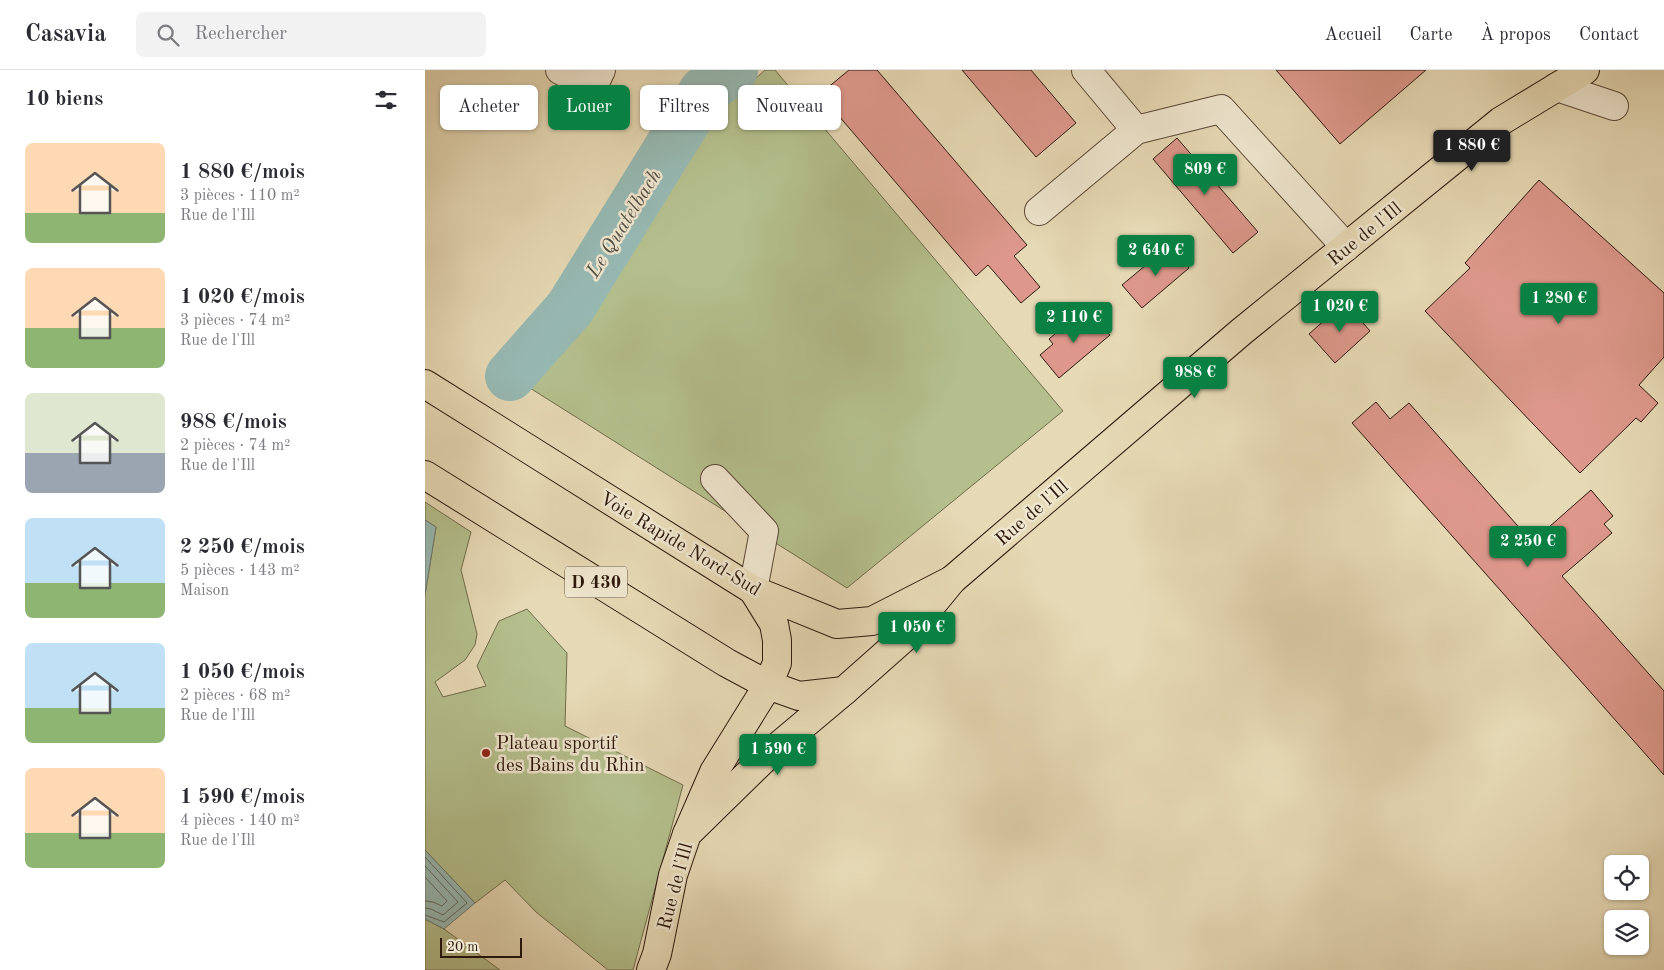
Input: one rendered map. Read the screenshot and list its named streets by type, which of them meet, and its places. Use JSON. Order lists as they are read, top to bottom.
{
  "streets": {
    "main road": ["Rue de l'Ill", "Voie Rapide Nord-Sud", "D 430"]
  },
  "crossings": [
    ["Rue de l'Ill", "Voie Rapide Nord-Sud"],
    ["Rue de l'Ill", "D 430"]
  ],
  "water": ["Le Quatelbach"],
  "places": ["Plateau sportif des Bains du Rhin"],
  "scale_bar": "20 m",
  "page": {
    "header": "Casavia",
    "search": "Rechercher",
    "nav": [
      "Accueil",
      "Carte",
      "À propos",
      "Contact"
    ],
    "heading": "10 biens",
    "chip": [
      "Acheter",
      "Louer",
      "Filtres",
      "Nouveau"
    ],
    "list": [
      {
        "name": "1 880 €/mois",
        "note": "3 pièces · 110 m² · Rue de l'Ill"
      },
      {
        "name": "1 020 €/mois",
        "note": "3 pièces · 74 m² · Rue de l'Ill"
      },
      {
        "name": "988 €/mois",
        "note": "2 pièces · 74 m² · Rue de l'Ill"
      },
      {
        "name": "2 250 €/mois",
        "note": "5 pièces · 143 m² · Maison"
      },
      {
        "name": "1 050 €/mois",
        "note": "2 pièces · 68 m² · Rue de l'Ill"
      },
      {
        "name": "1 590 €/mois",
        "note": "4 pièces · 140 m² · Rue de l'Ill"
      }
    ],
    "price": [
      "1 880 €",
      "809 €",
      "2 640 €",
      "1 280 €",
      "1 020 €",
      "2 110 €",
      "988 €",
      "2 250 €",
      "1 050 €",
      "1 590 €"
    ],
    "scale": "20 m"
  }
}
